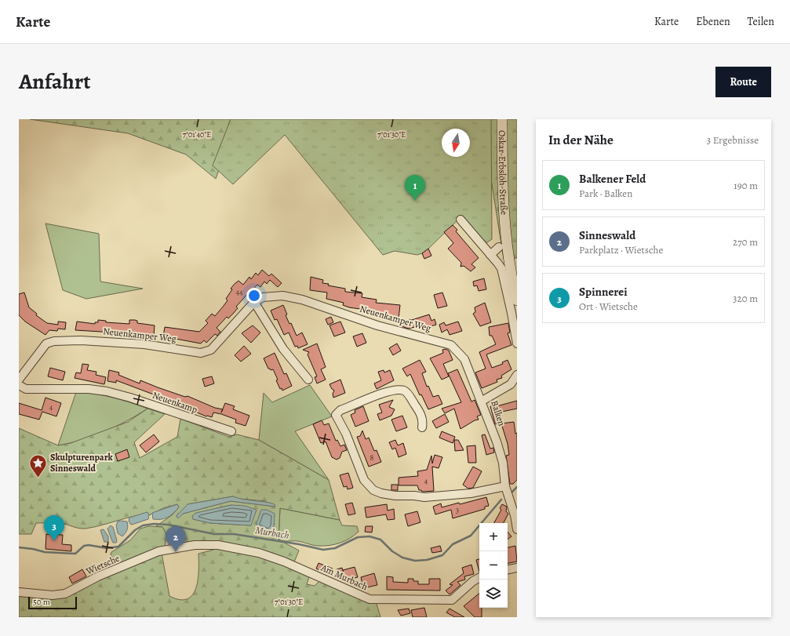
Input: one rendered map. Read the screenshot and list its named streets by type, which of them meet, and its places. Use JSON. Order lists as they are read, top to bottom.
{
  "streets": {
    "main road": ["Oskar-Erbslöh-Straße"],
    "street": [
      "Neuenkamper Weg",
      "Neuenkamp",
      "Balken",
      "Wietsche",
      "Am Murbach"
    ]
  },
  "crossings": [
    ["Neuenkamper Weg", "Balken"],
    ["Wietsche", "Am Murbach"]
  ],
  "water": ["Murbach"],
  "places": {
    "place": ["Skulpturenpark Sinneswald"]
  },
  "house_numbers": [
    "44",
    "4",
    "8",
    "4",
    "3"
  ],
  "scale_bar": "50 m",
  "north": "bottom",
  "page": {
    "header": "Karte",
    "nav": ["Karte", "Ebenen", "Teilen"],
    "title": "Anfahrt",
    "buttons": "Route",
    "heading": ["In der Nähe", "3 Ergebnisse"],
    "list": [
      {
        "mark": "1",
        "name": "Balkener Feld",
        "note": "Park · Balken",
        "value": "190 m"
      },
      {
        "mark": "2",
        "name": "Sinneswald",
        "note": "Parkplatz · Wietsche",
        "value": "270 m"
      },
      {
        "mark": "3",
        "name": "Spinnerei",
        "note": "Ort · Wietsche",
        "value": "320 m"
      }
    ],
    "pins": ["1", "3", "2"],
    "map_buttons": ["+", "−"],
    "scale": "50 m"
  },
  "coordinates": ["7°01'40\"E", "7°01'30\"E"]
}
